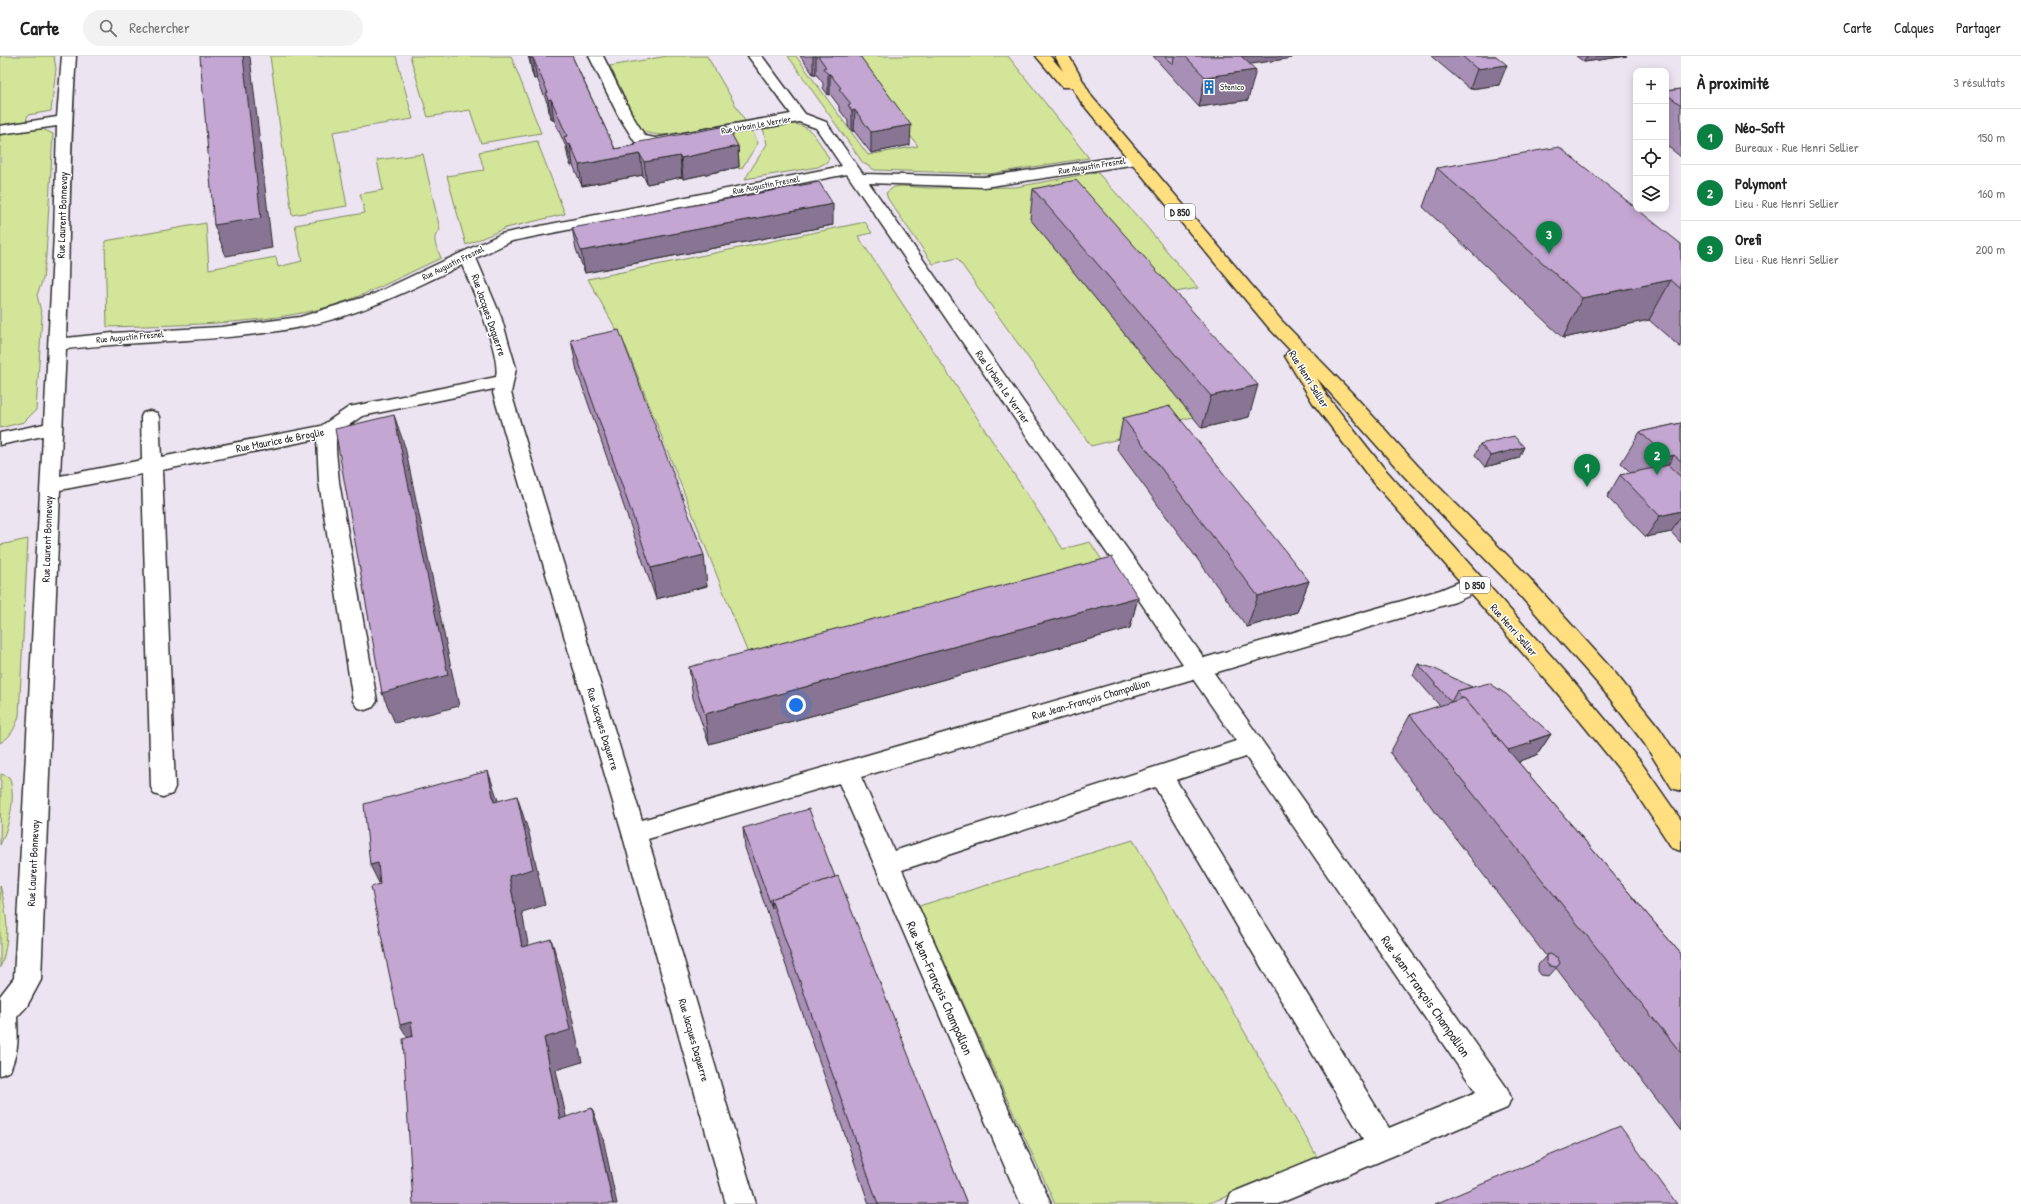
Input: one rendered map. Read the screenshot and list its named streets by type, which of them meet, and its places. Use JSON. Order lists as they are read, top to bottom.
{
  "streets": {
    "main road": ["D 850", "Rue Henri Sellier"],
    "street": [
      "Rue Urbain Le Verrier",
      "Rue Augustin Fresnel",
      "Rue Laurent Bonnevay",
      "Rue Jacques Daguerre",
      "Rue Maurice de Broglie",
      "Rue Jean-François Champollion"
    ]
  },
  "crossings": [
    ["Rue Urbain Le Verrier", "Rue Augustin Fresnel"],
    ["Rue Urbain Le Verrier", "Rue Jean-François Champollion"],
    ["Rue Augustin Fresnel", "Rue Laurent Bonnevay"],
    ["Rue Augustin Fresnel", "Rue Jacques Daguerre"],
    ["Rue Augustin Fresnel", "Rue Henri Sellier"],
    ["Rue Laurent Bonnevay", "Rue Maurice de Broglie"],
    ["Rue Jacques Daguerre", "Rue Maurice de Broglie"],
    ["Rue Jacques Daguerre", "Rue Jean-François Champollion"],
    ["Rue Henri Sellier", "Rue Jean-François Champollion"]
  ],
  "places": {
    "building": ["Stenico"]
  },
  "page": {
    "header": "Carte",
    "search": "Rechercher",
    "nav": ["Carte", "Calques", "Partager"],
    "heading": ["À proximité", "3 résultats"],
    "map_buttons": ["+", "−"],
    "list": [
      {
        "mark": "1",
        "name": "Néo-Soft",
        "note": "Bureaux · Rue Henri Sellier",
        "value": "150 m"
      },
      {
        "mark": "2",
        "name": "Polymont",
        "note": "Lieu · Rue Henri Sellier",
        "value": "160 m"
      },
      {
        "mark": "3",
        "name": "Orefi",
        "note": "Lieu · Rue Henri Sellier",
        "value": "200 m"
      }
    ],
    "pins": ["3", "2", "1"]
  }
}
